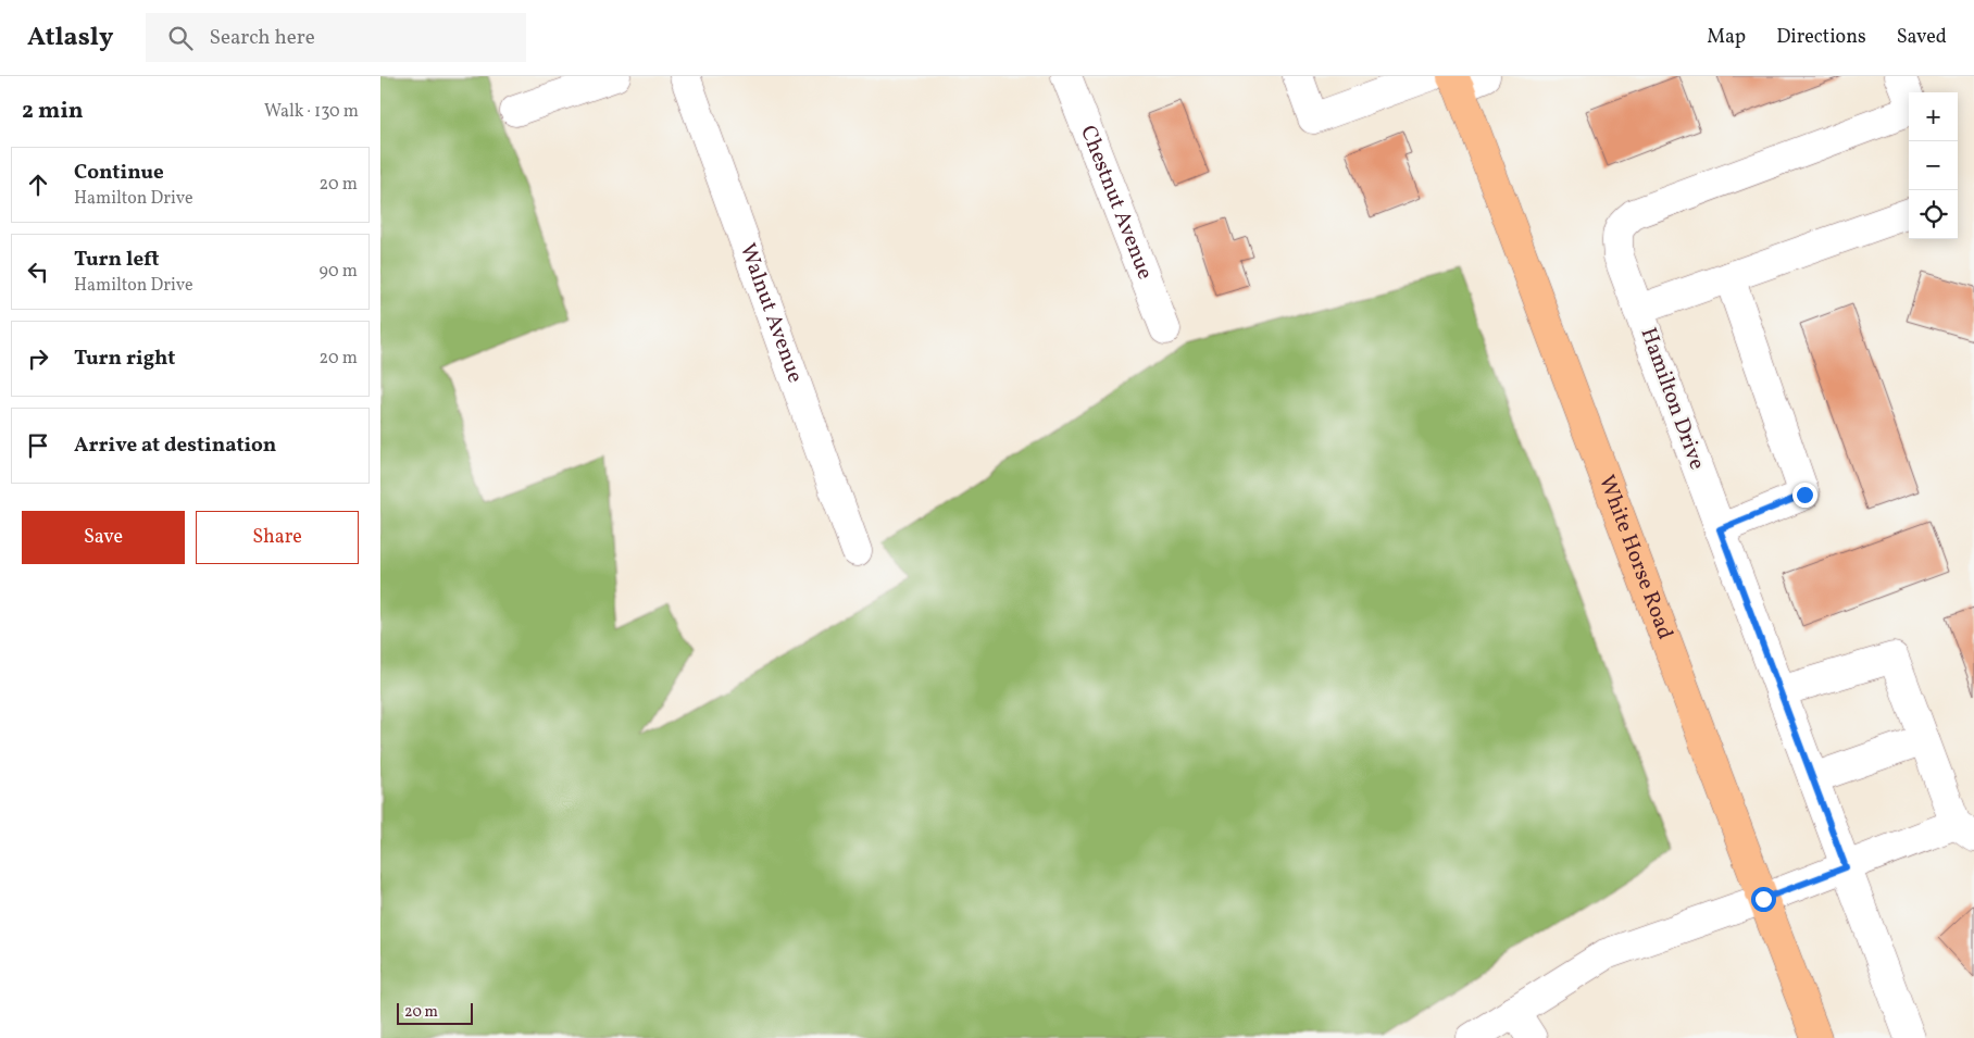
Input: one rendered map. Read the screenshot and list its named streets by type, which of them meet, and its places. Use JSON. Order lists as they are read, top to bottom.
{
  "streets": {
    "main road": ["White Horse Road"],
    "street": ["Chestnut Avenue", "Walnut Avenue", "Hamilton Drive"]
  },
  "scale_bar": "20 m",
  "page": {
    "header": "Atlasly",
    "search": "Search here",
    "nav": ["Map", "Directions", "Saved"],
    "heading": ["2 min", "Walk · 130 m"],
    "map_buttons": ["+", "−"],
    "list": [
      ["Continue", "Hamilton Drive", "20 m"],
      ["Turn left", "Hamilton Drive", "90 m"],
      ["Turn right", "20 m"],
      "Arrive at destination"
    ],
    "buttons": ["Save", "Share"],
    "scale": "20 m"
  }
}
